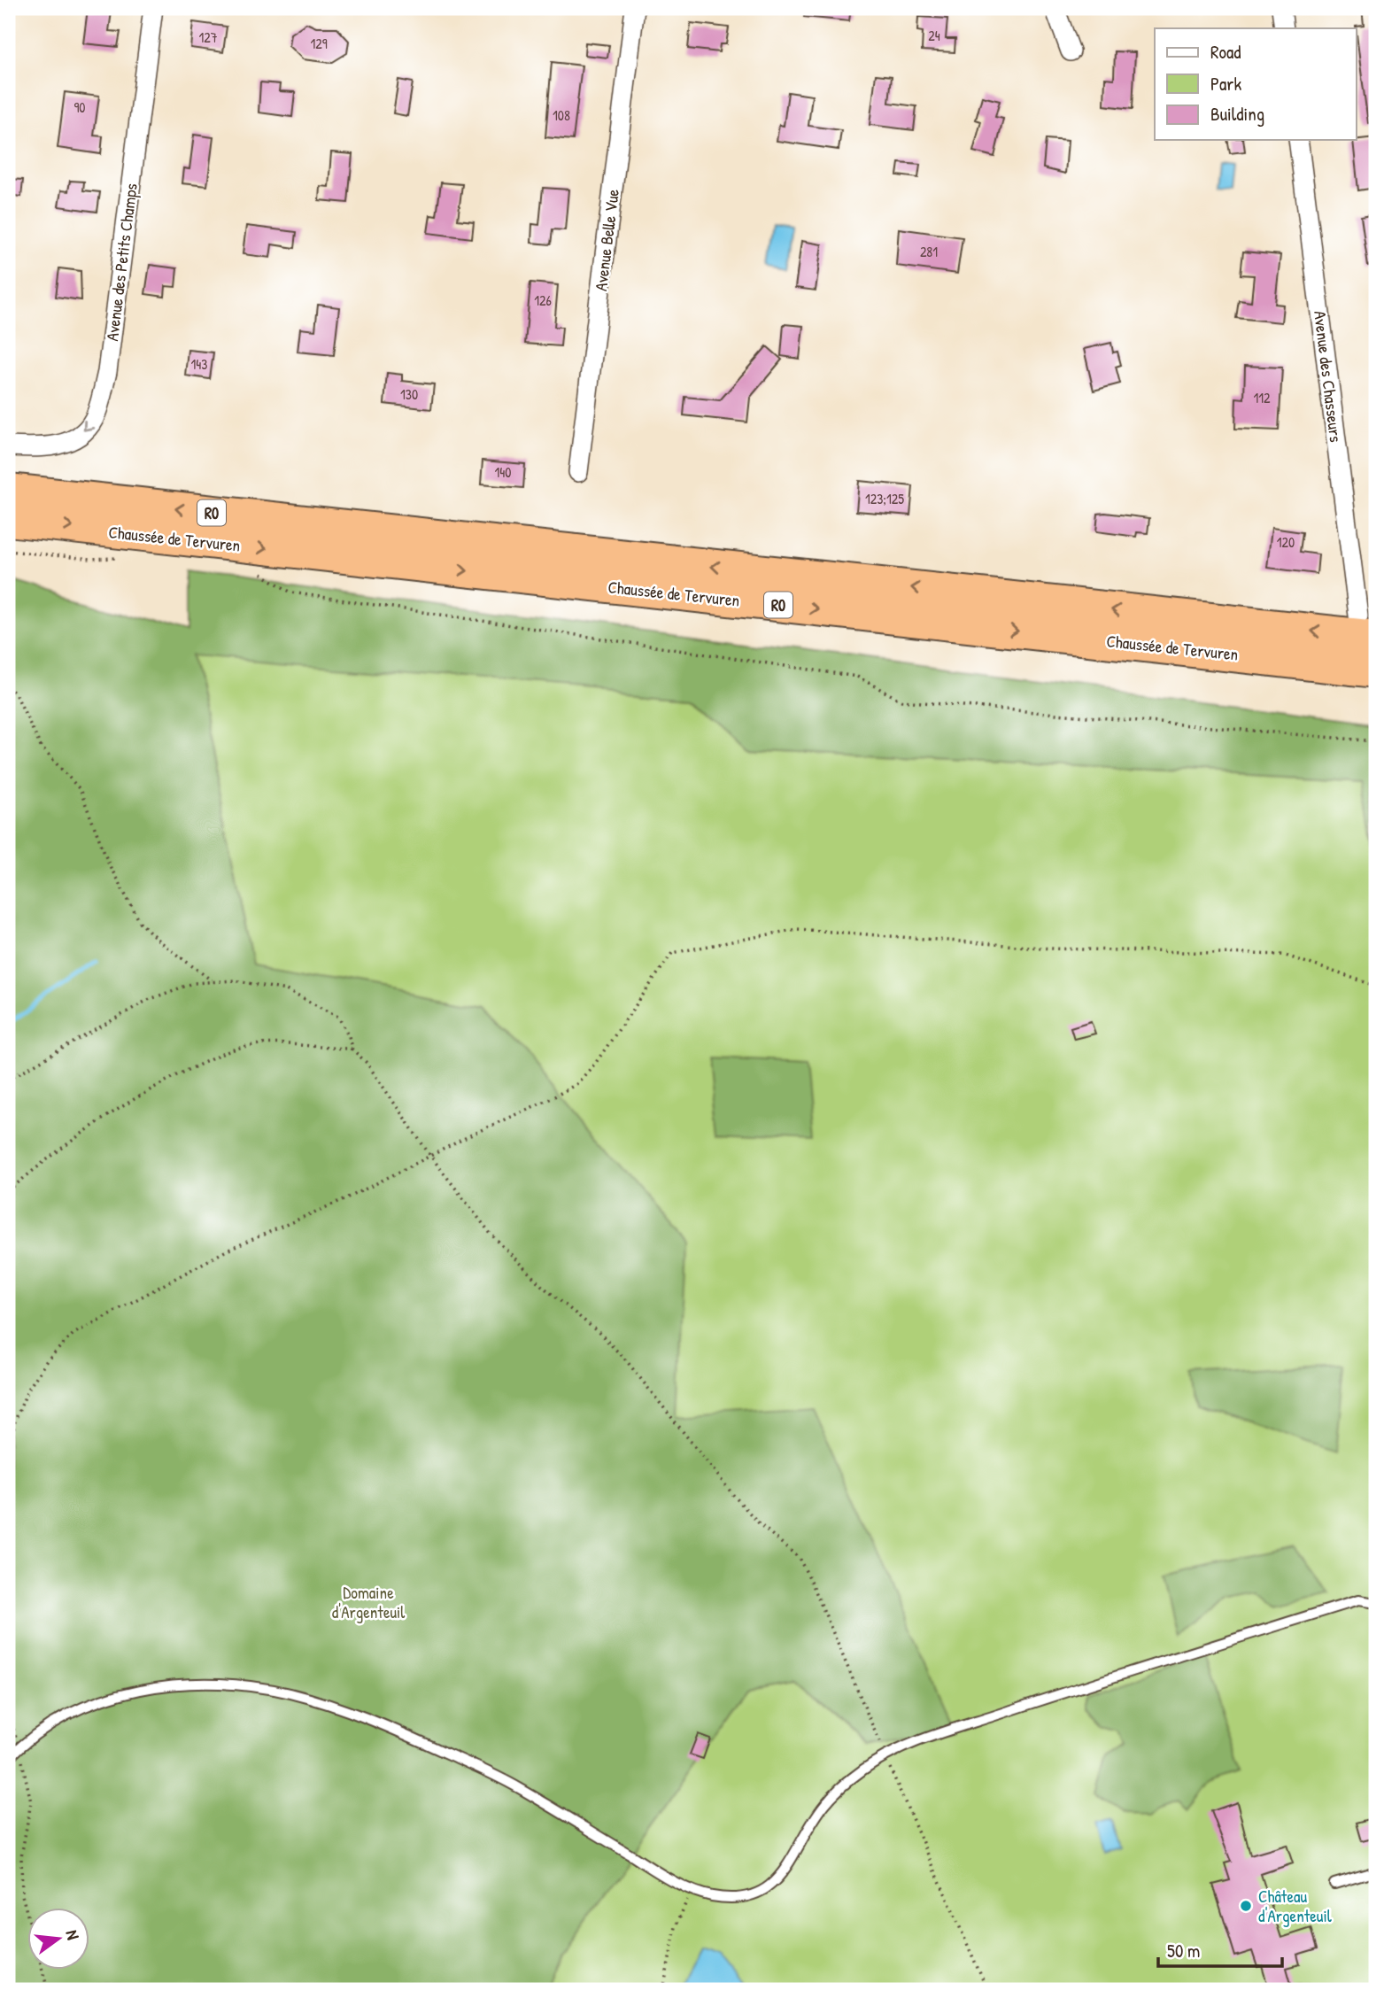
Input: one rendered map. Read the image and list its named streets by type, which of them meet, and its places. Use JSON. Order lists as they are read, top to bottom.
{
  "streets": {
    "highway": ["R0", "Chaussée de Tervuren"],
    "street": ["Avenue Belle Vue", "Avenue des Petits Champs", "Avenue des Chasseurs"]
  },
  "crossings": [
    ["Avenue des Chasseurs", "Chaussée de Tervuren"],
    ["R0", "Chaussée de Tervuren"]
  ],
  "one_way": ["Avenue des Petits Champs"],
  "parks": ["Domaine d'Argenteuil"],
  "places": ["Château d'Argenteuil"],
  "house_numbers": [
    "24",
    "127",
    "129",
    "90",
    "108",
    "281",
    "126",
    "143",
    "130",
    "112",
    "140",
    "123;125",
    "120"
  ],
  "legend": ["Road", "Park", "Building"],
  "scale_bar": "50 m",
  "north": "right"
}
